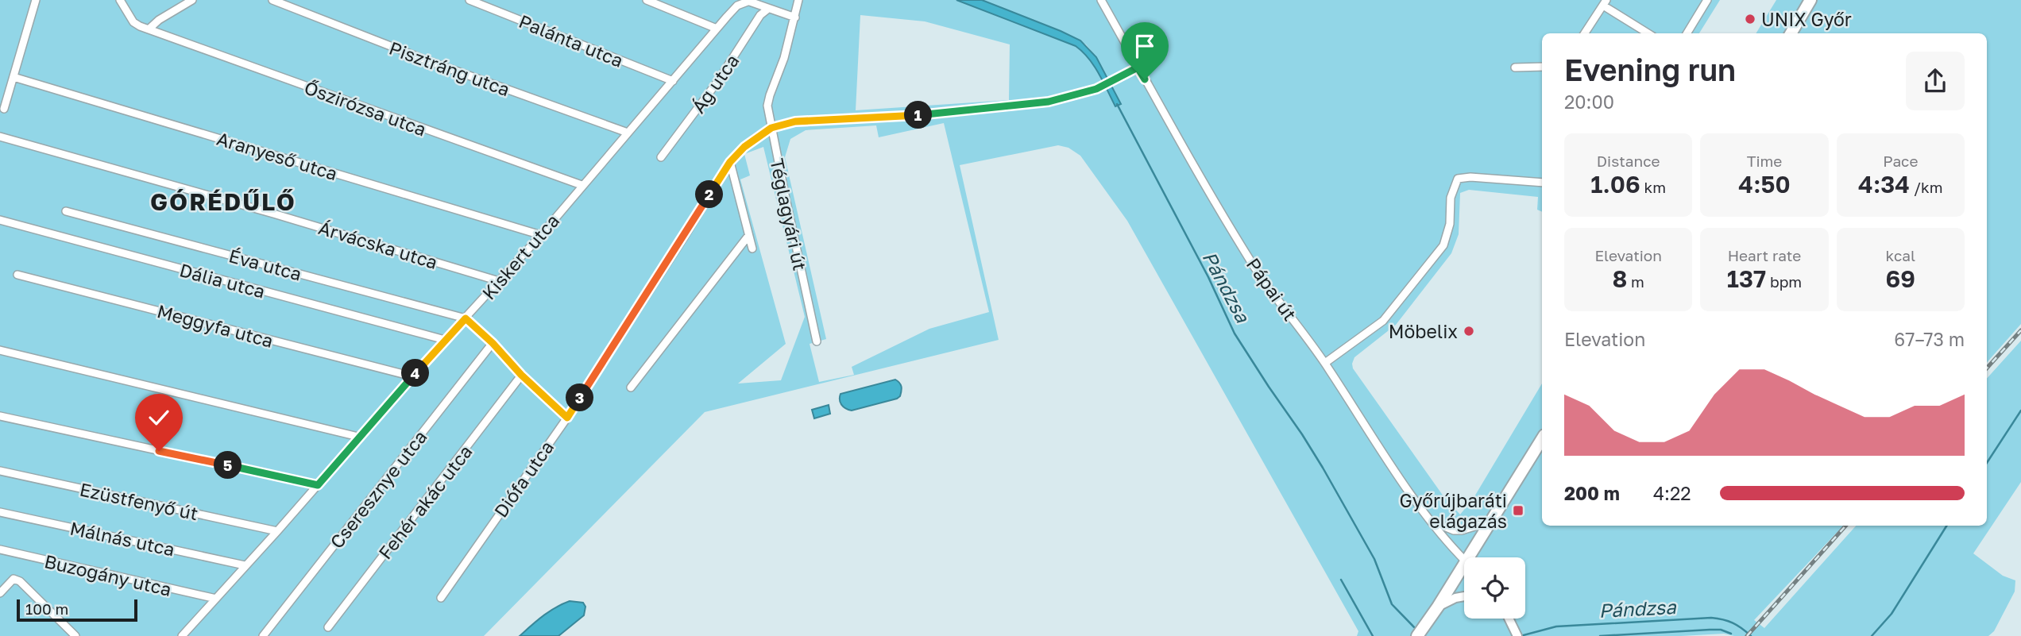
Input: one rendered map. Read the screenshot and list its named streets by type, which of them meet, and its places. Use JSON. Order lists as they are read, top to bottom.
{
  "streets": {
    "street": [
      "Palánta utca",
      "Pisztráng utca",
      "Ág utca",
      "Őszirózsa utca",
      "Aranyeső utca",
      "Téglagyári út",
      "Árvácska utca",
      "Kiskert utca",
      "Éva utca",
      "Dália utca",
      "Pápai út",
      "Meggyfa utca",
      "Diófa utca",
      "Cseresznye utca",
      "Ezüstfenyő út",
      "Fehér akác utca",
      "Málnás utca",
      "Buzogány utca"
    ]
  },
  "crossings": [
    ["Palánta utca", "Kiskert utca"],
    ["Pisztráng utca", "Kiskert utca"],
    ["Őszirózsa utca", "Kiskert utca"],
    ["Aranyeső utca", "Kiskert utca"],
    ["Téglagyári út", "Diófa utca"],
    ["Árvácska utca", "Kiskert utca"],
    ["Kiskert utca", "Éva utca"],
    ["Kiskert utca", "Dália utca"],
    ["Kiskert utca", "Meggyfa utca"],
    ["Kiskert utca", "Ezüstfenyő út"],
    ["Kiskert utca", "Málnás utca"],
    ["Kiskert utca", "Buzogány utca"]
  ],
  "districts": ["GÓRÉDŰLŐ"],
  "water": ["Pándzsa"],
  "places": {
    "other": ["UNIX Győr", "Möbelix"],
    "transit": ["Győrújbaráti elágazás"]
  },
  "scale_bar": "100 m",
  "page": {
    "heading": ["Evening run", "20:00"],
    "pins": [
      "1",
      "2",
      "4",
      "3",
      "5"
    ],
    "stats": [
      ["Distance", "1.06 km"],
      ["Time", "4:50"],
      ["Pace", "4:34 /km"],
      ["Elevation", "8 m"],
      ["Heart rate", "137 bpm"],
      ["kcal", "69"]
    ],
    "chart": ["Elevation", "67–73 m"],
    "list": [
      {
        "name": "200 m",
        "note": "4:22"
      }
    ],
    "scale": "100 m"
  }
}
